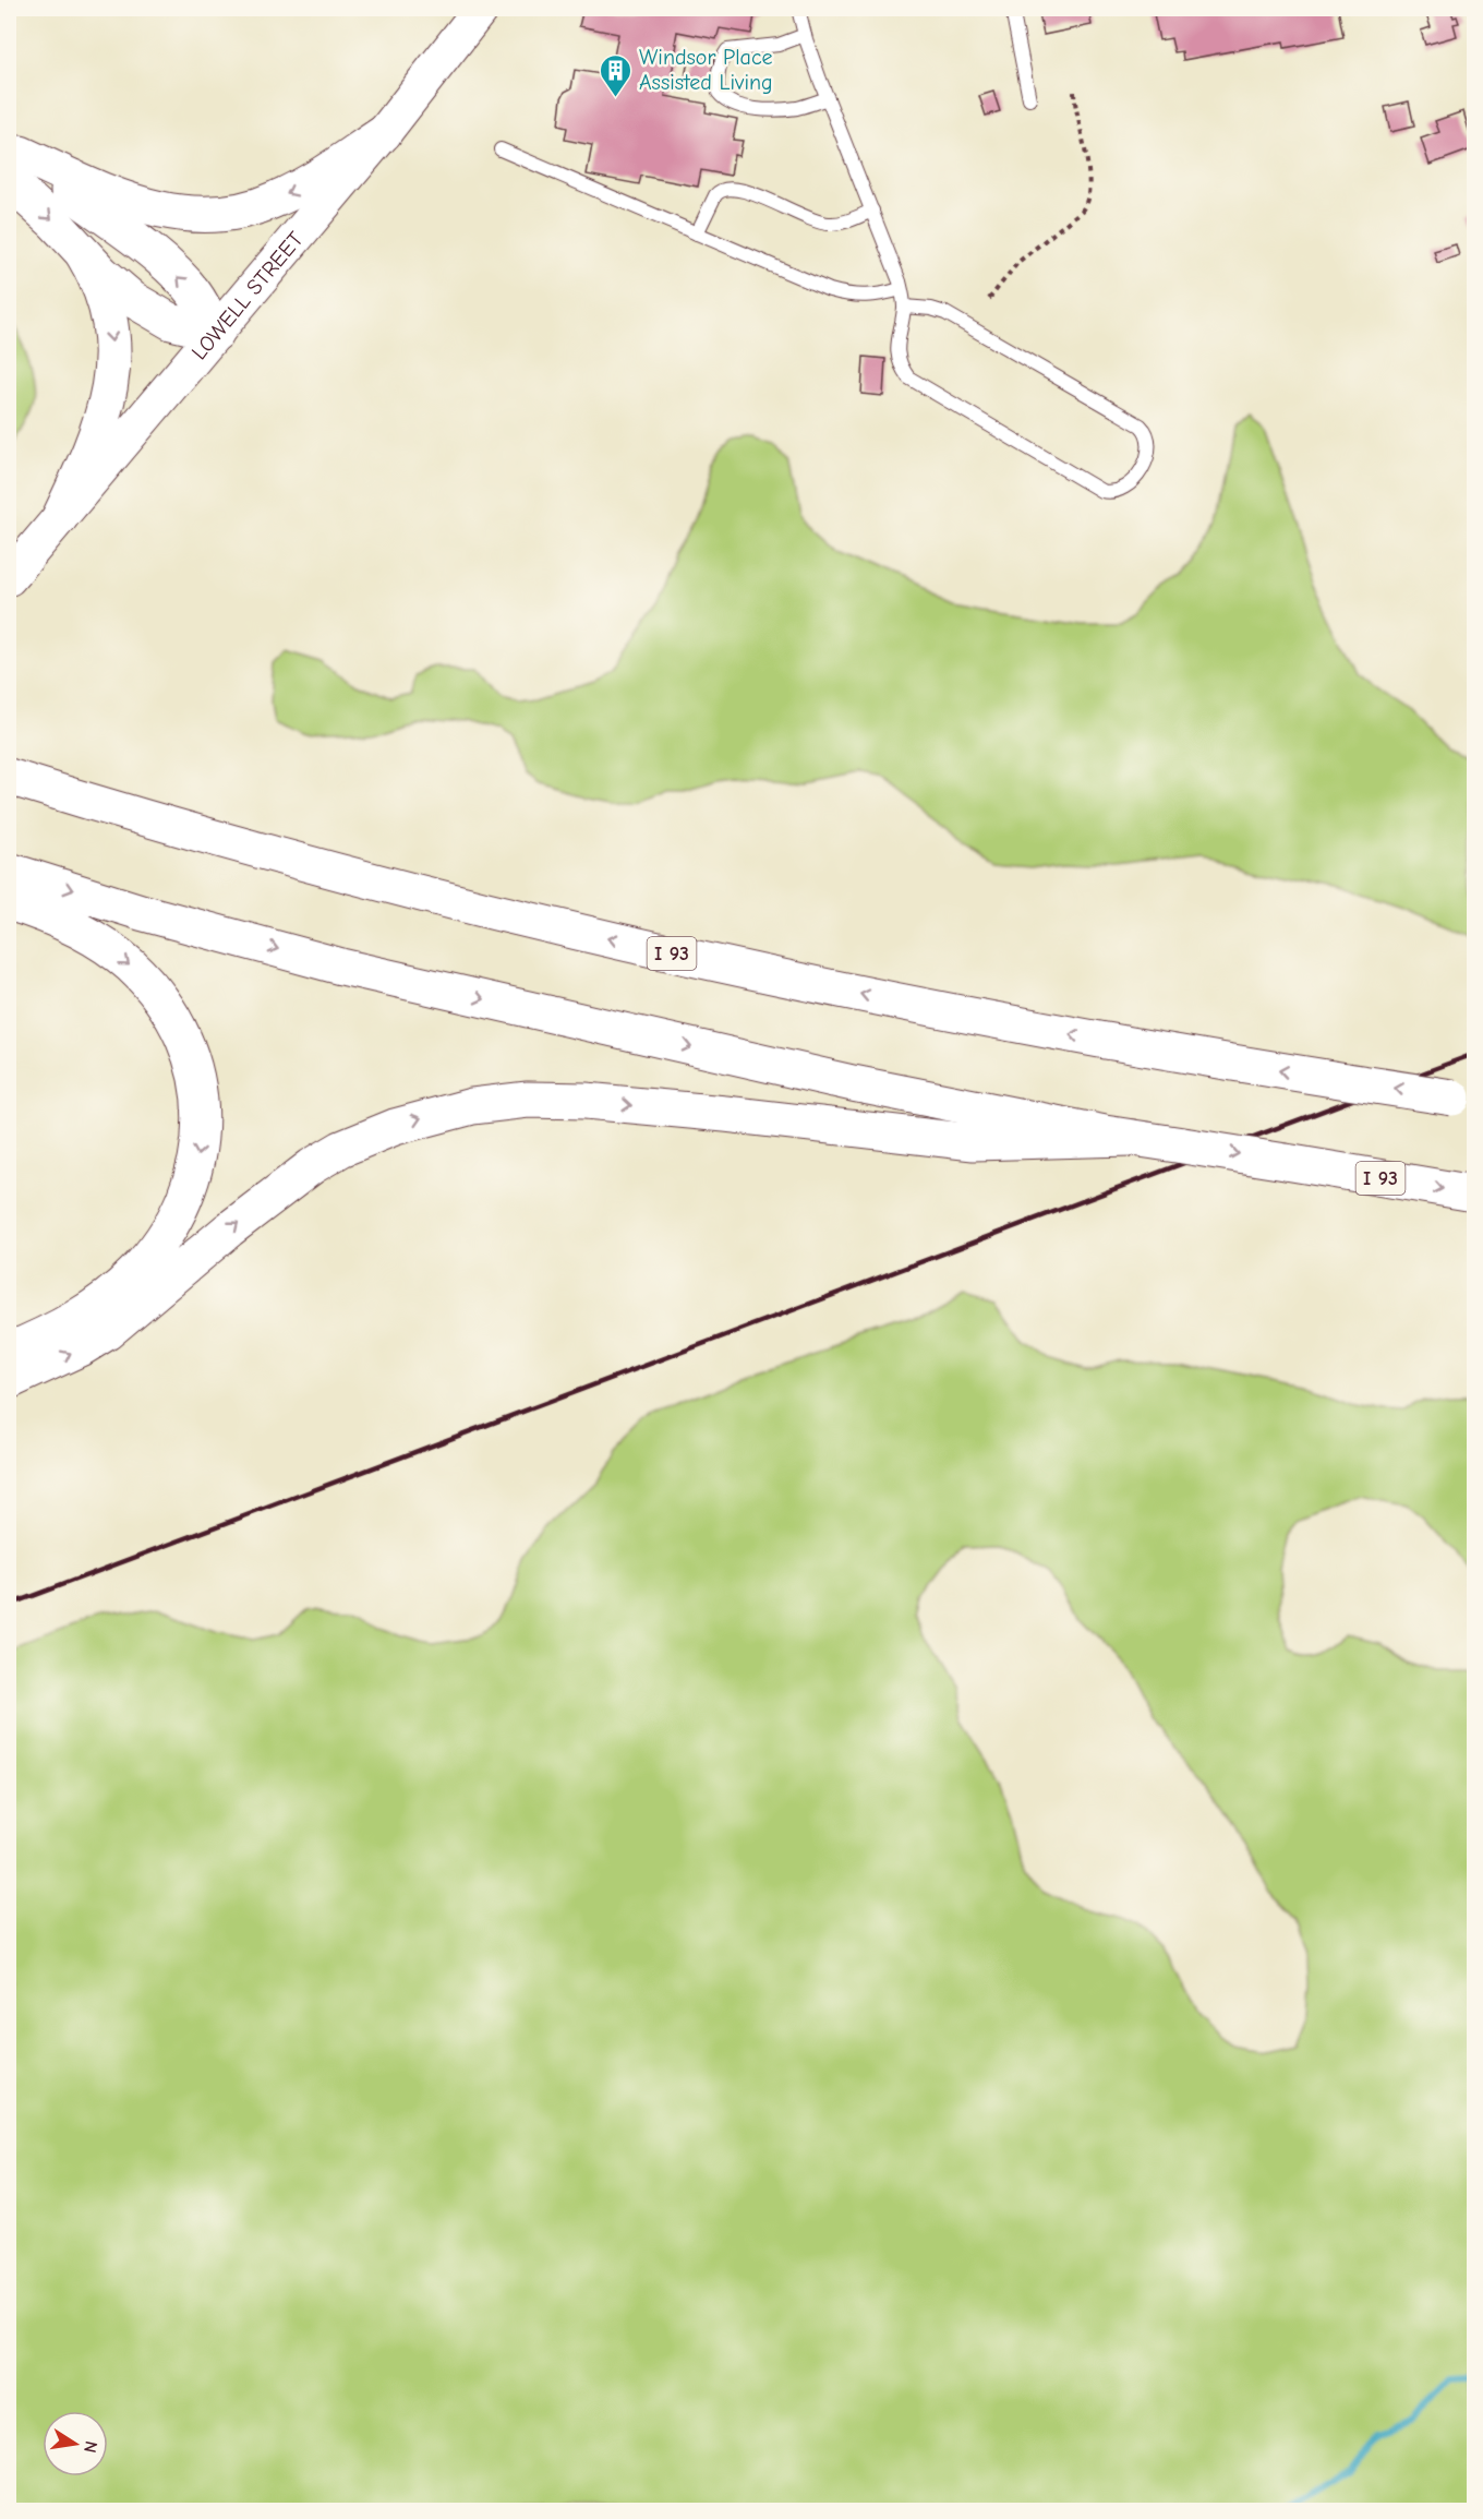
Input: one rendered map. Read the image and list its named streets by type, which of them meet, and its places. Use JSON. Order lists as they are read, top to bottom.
{
  "streets": {
    "highway": ["I 93"],
    "main road": ["LOWELL STREET"]
  },
  "places": {
    "building": ["Windsor Place Assisted Living"]
  },
  "north": "right"
}
